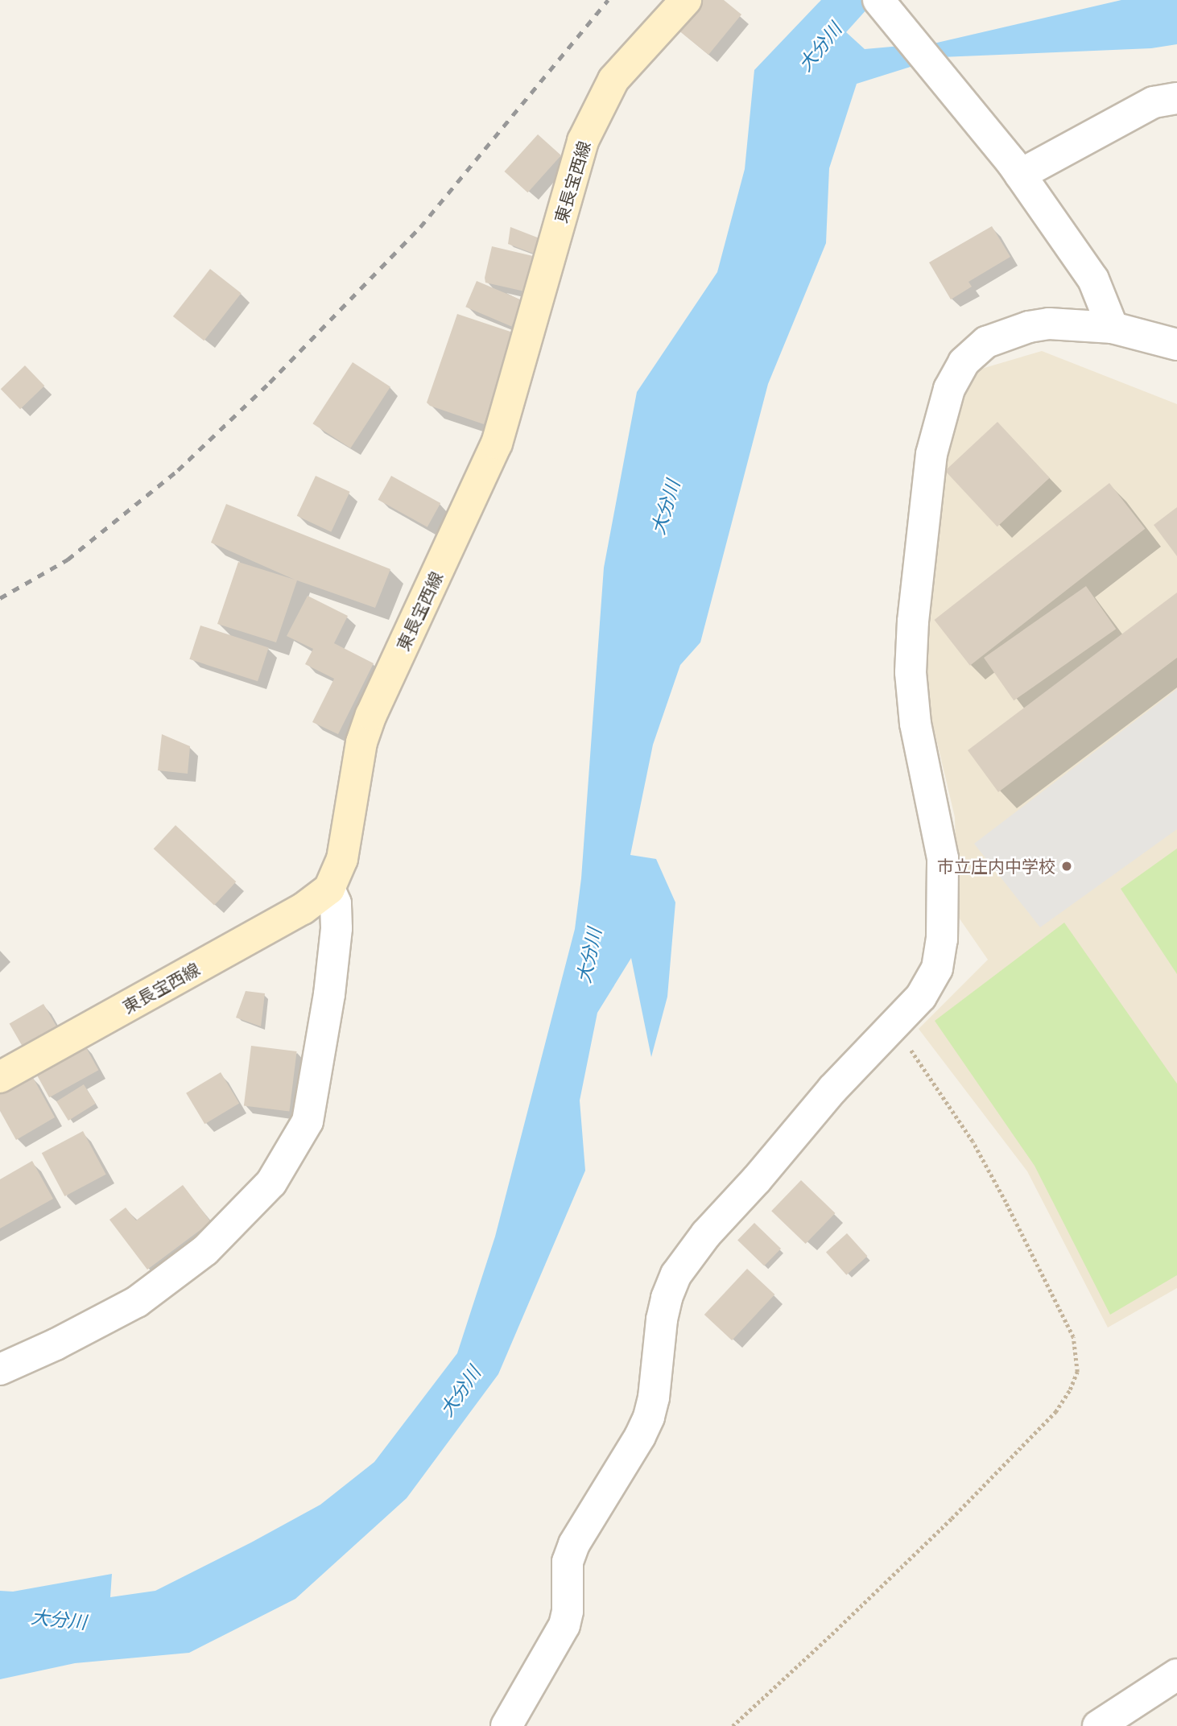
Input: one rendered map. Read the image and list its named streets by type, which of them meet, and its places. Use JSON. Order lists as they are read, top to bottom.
{
  "streets": {
    "main road": ["東長宝西線"]
  },
  "water": ["大分川"],
  "places": ["市立庄内中学校"]
}
